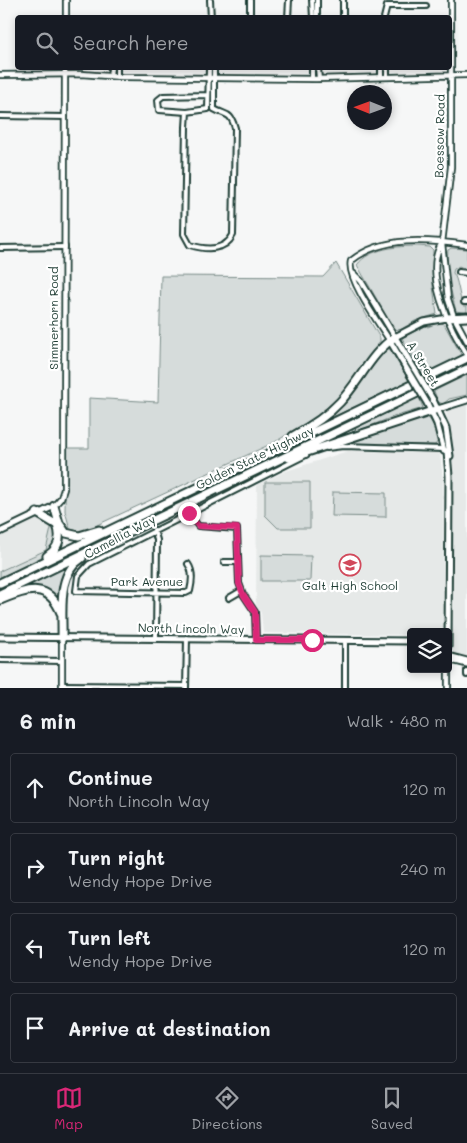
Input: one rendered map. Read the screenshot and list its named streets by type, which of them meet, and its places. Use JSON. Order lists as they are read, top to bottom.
{
  "streets": {
    "highway": ["Golden State Highway"],
    "main road": ["A Street", "North Lincoln Way"],
    "street": [
      "Boessow Road",
      "Simmerhorn Road",
      "Camellia Way",
      "Park Avenue"
    ]
  },
  "crossings": [
    ["Boessow Road", "A Street"],
    ["A Street", "Camellia Way"],
    ["Camellia Way", "Park Avenue"]
  ],
  "places": {
    "school or university": ["Galt High School"]
  },
  "north": "left",
  "page": {
    "search": "Search here",
    "heading": ["6 min", "Walk · 480 m"],
    "list": [
      ["Continue", "North Lincoln Way", "120 m"],
      ["Turn right", "Wendy Hope Drive", "240 m"],
      ["Turn left", "Wendy Hope Drive", "120 m"],
      "Arrive at destination"
    ],
    "nav": ["Map", "Directions", "Saved"]
  }
}
